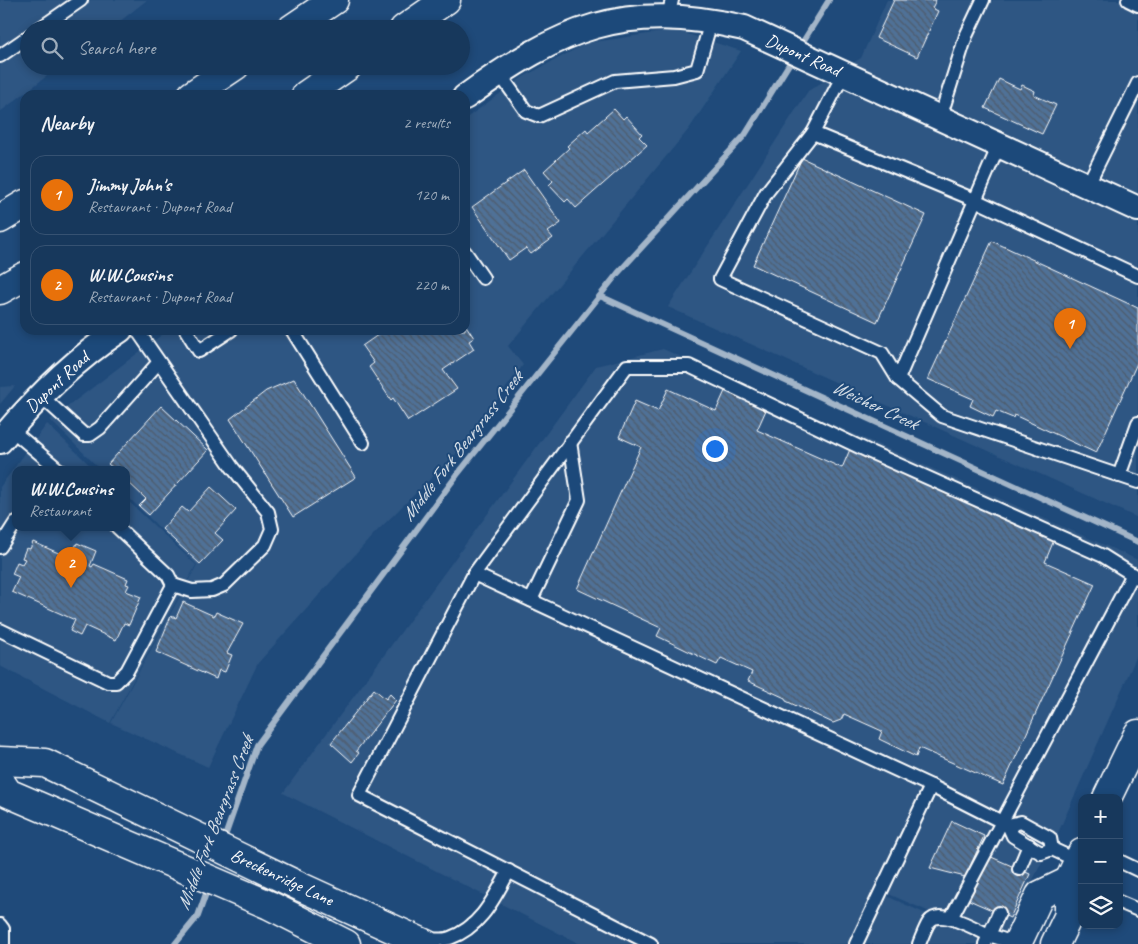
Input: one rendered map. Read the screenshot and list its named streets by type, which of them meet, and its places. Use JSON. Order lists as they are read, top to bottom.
{
  "streets": {
    "main road": ["Breckenridge Lane"],
    "street": ["Dupont Road"]
  },
  "water": ["Weicher Creek", "Middle Fork Beargrass Creek"],
  "page": {
    "search": "Search here",
    "heading": ["Nearby", "2 results"],
    "list": [
      {
        "mark": "1",
        "name": "Jimmy John's",
        "note": "Restaurant · Dupont Road",
        "value": "120 m"
      },
      {
        "mark": "2",
        "name": "W.W.Cousins",
        "note": "Restaurant · Dupont Road",
        "value": "220 m"
      }
    ],
    "pins": ["1", "2"],
    "popup": ["W.W.Cousins", "Restaurant"],
    "map_buttons": ["+", "−"]
  }
}
